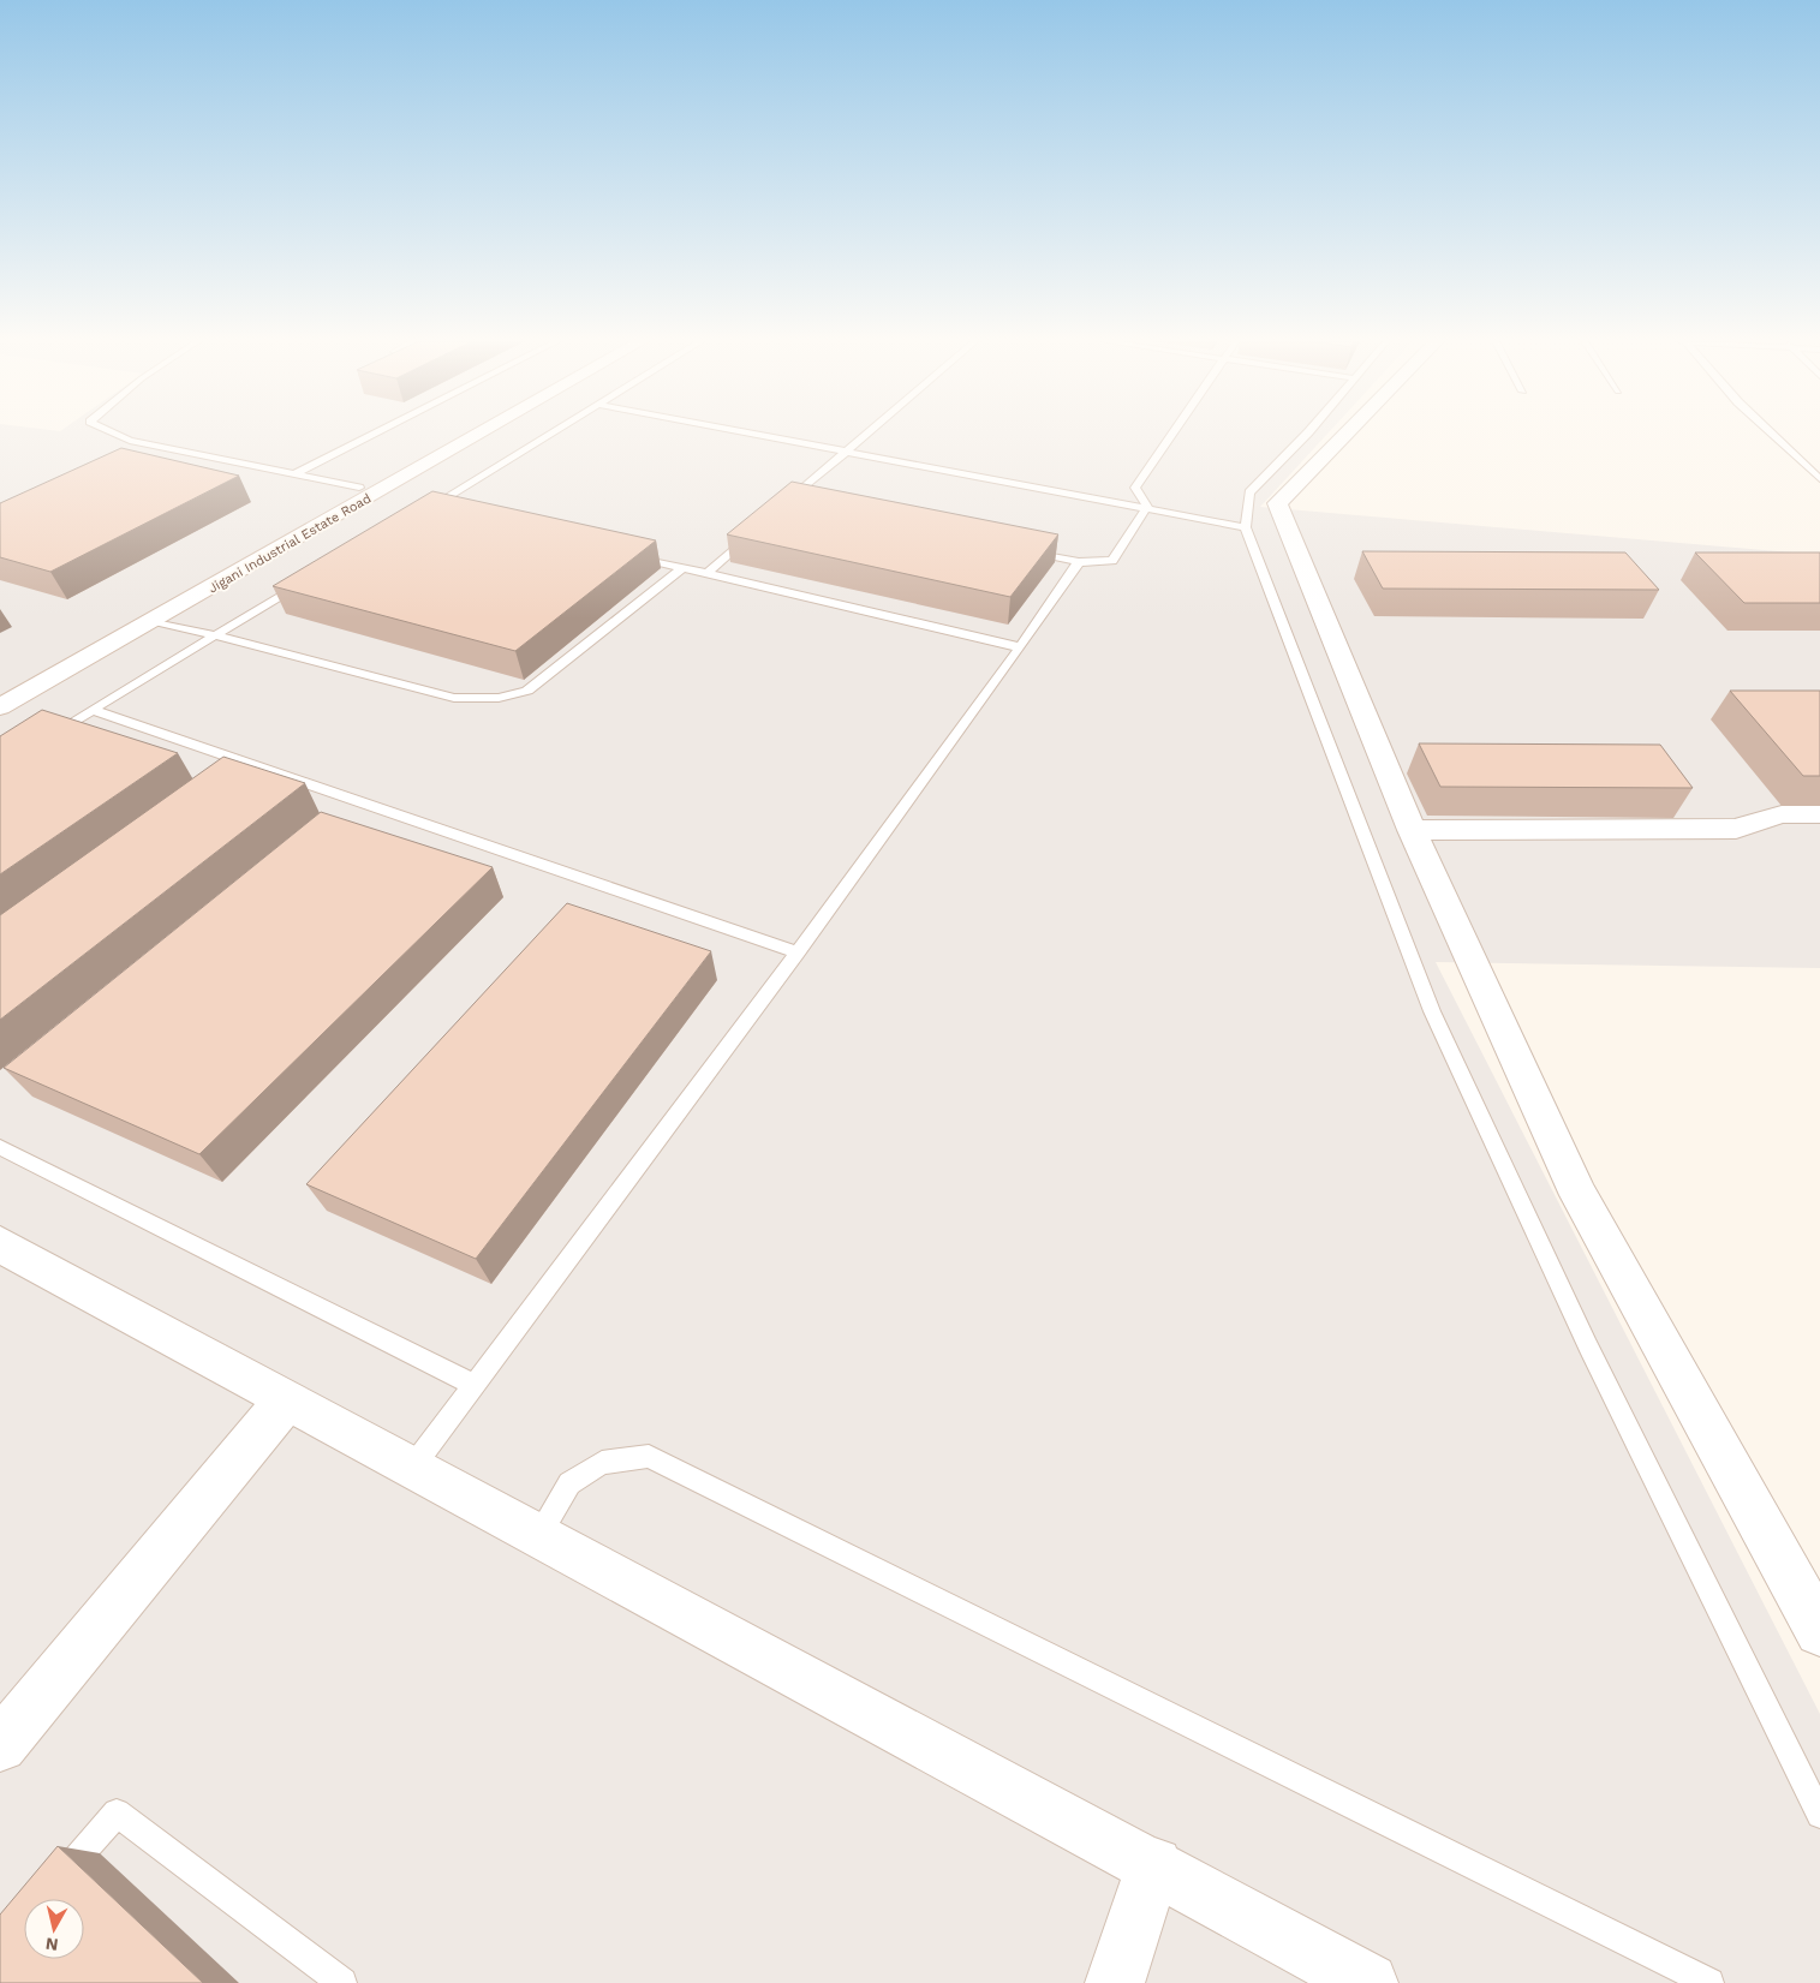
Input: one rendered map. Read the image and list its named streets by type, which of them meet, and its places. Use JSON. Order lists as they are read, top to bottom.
{
  "streets": {
    "street": ["Jigani Industrial Estate Road"]
  },
  "north": "bottom"
}
